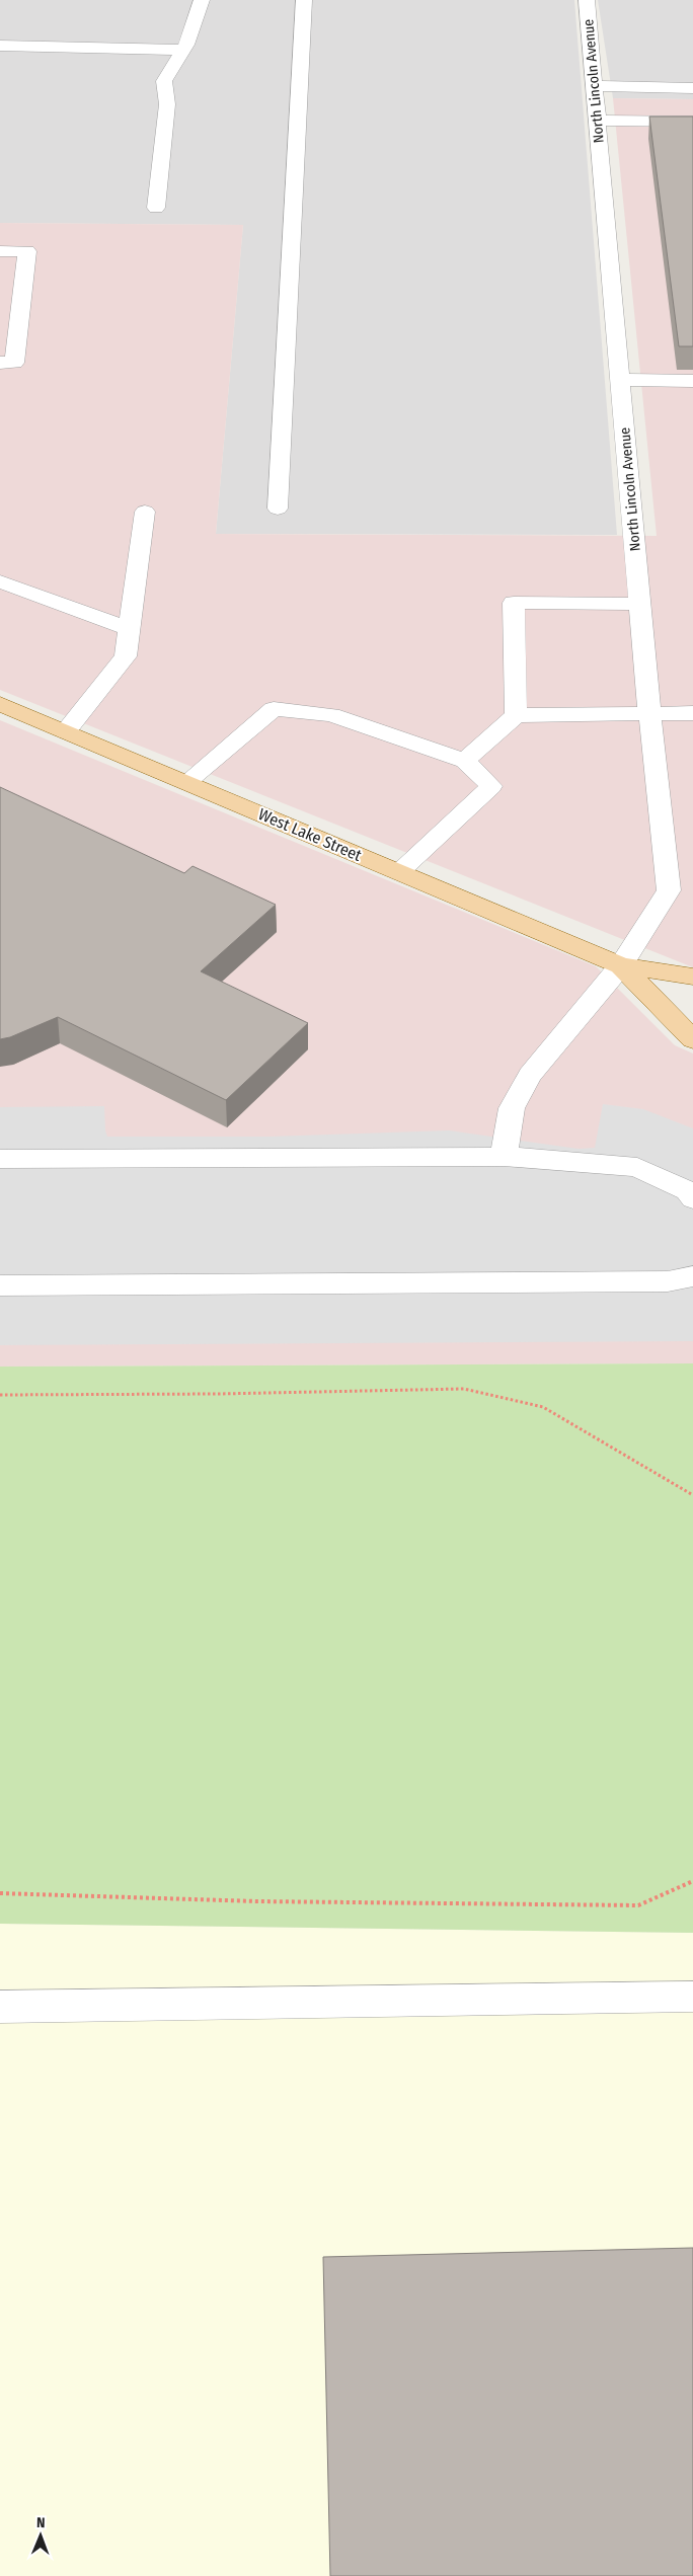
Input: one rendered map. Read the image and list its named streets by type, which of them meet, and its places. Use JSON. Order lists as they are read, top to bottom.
{
  "streets": {
    "main road": ["West Lake Street"],
    "street": ["North Lincoln Avenue"]
  },
  "crossings": [
    ["North Lincoln Avenue", "West Lake Street"]
  ],
  "north": "top"
}
